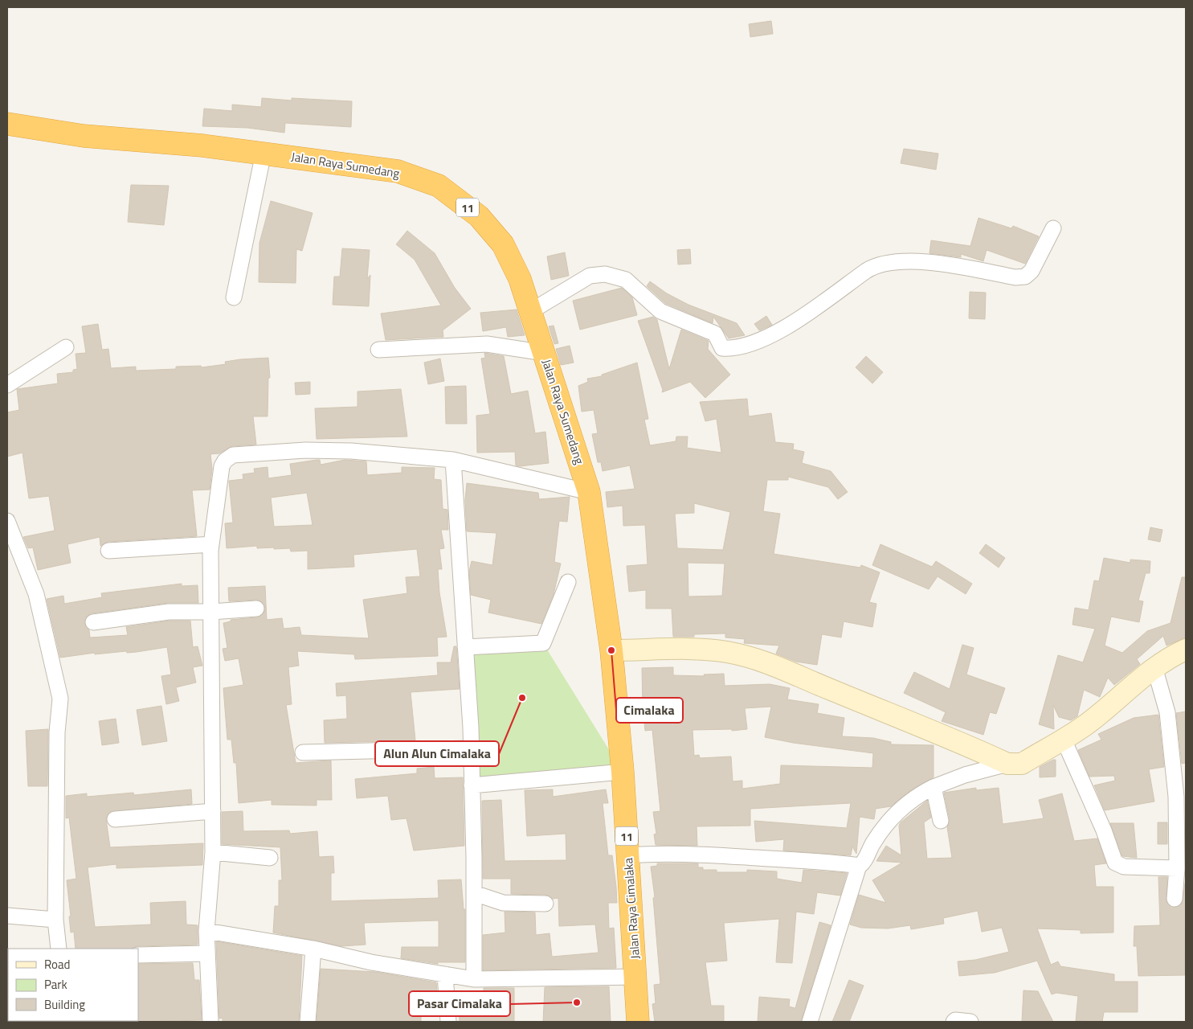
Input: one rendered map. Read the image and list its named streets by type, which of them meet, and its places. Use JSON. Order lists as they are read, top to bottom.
{
  "streets": {
    "highway": ["Jalan Raya Sumedang", "11", "Jalan Raya Cimalaka"]
  },
  "crossings": [
    ["Jalan Raya Sumedang", "Jalan Raya Cimalaka"]
  ],
  "places": ["Cimalaka", "Alun Alun Cimalaka", "Pasar Cimalaka"],
  "legend": ["Road", "Park", "Building"]
}
